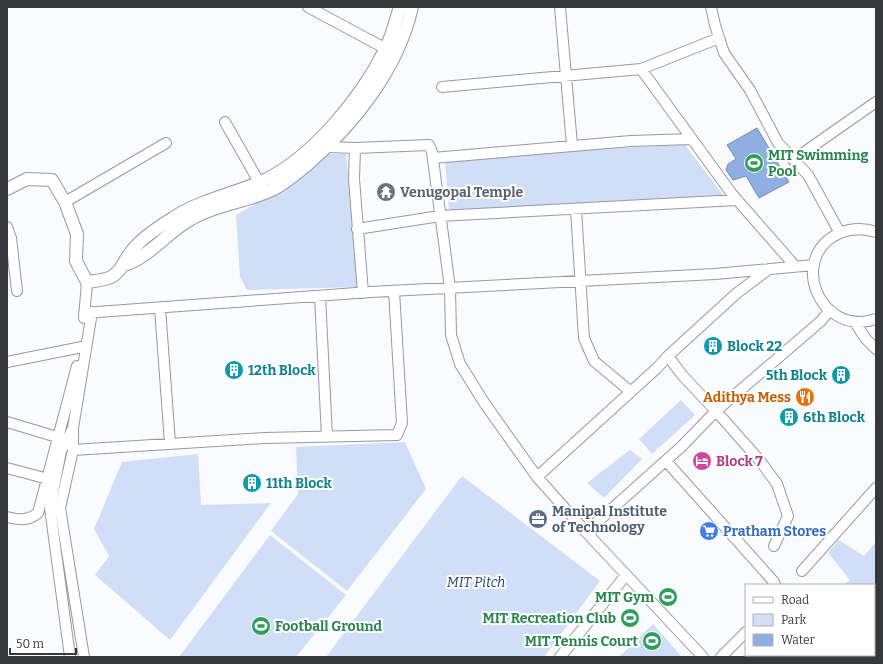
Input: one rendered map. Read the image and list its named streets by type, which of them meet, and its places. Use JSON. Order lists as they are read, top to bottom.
{
  "parks": ["MIT Pitch"],
  "places": {
    "sports": [
      "MIT Swimming Pool",
      "MIT Gym",
      "MIT Recreation Club",
      "Football Ground",
      "MIT Tennis Court"
    ],
    "temple": ["Venugopal Temple"],
    "building": [
      "Block 22",
      "12th Block",
      "5th Block",
      "6th Block",
      "11th Block"
    ],
    "restaurant": ["Adithya Mess"],
    "hotel": ["Block 7"],
    "office": ["Manipal Institute of Technology"],
    "supermarket": ["Pratham Stores"]
  },
  "legend": ["Road", "Park", "Water"],
  "scale_bar": "50 m"
}
